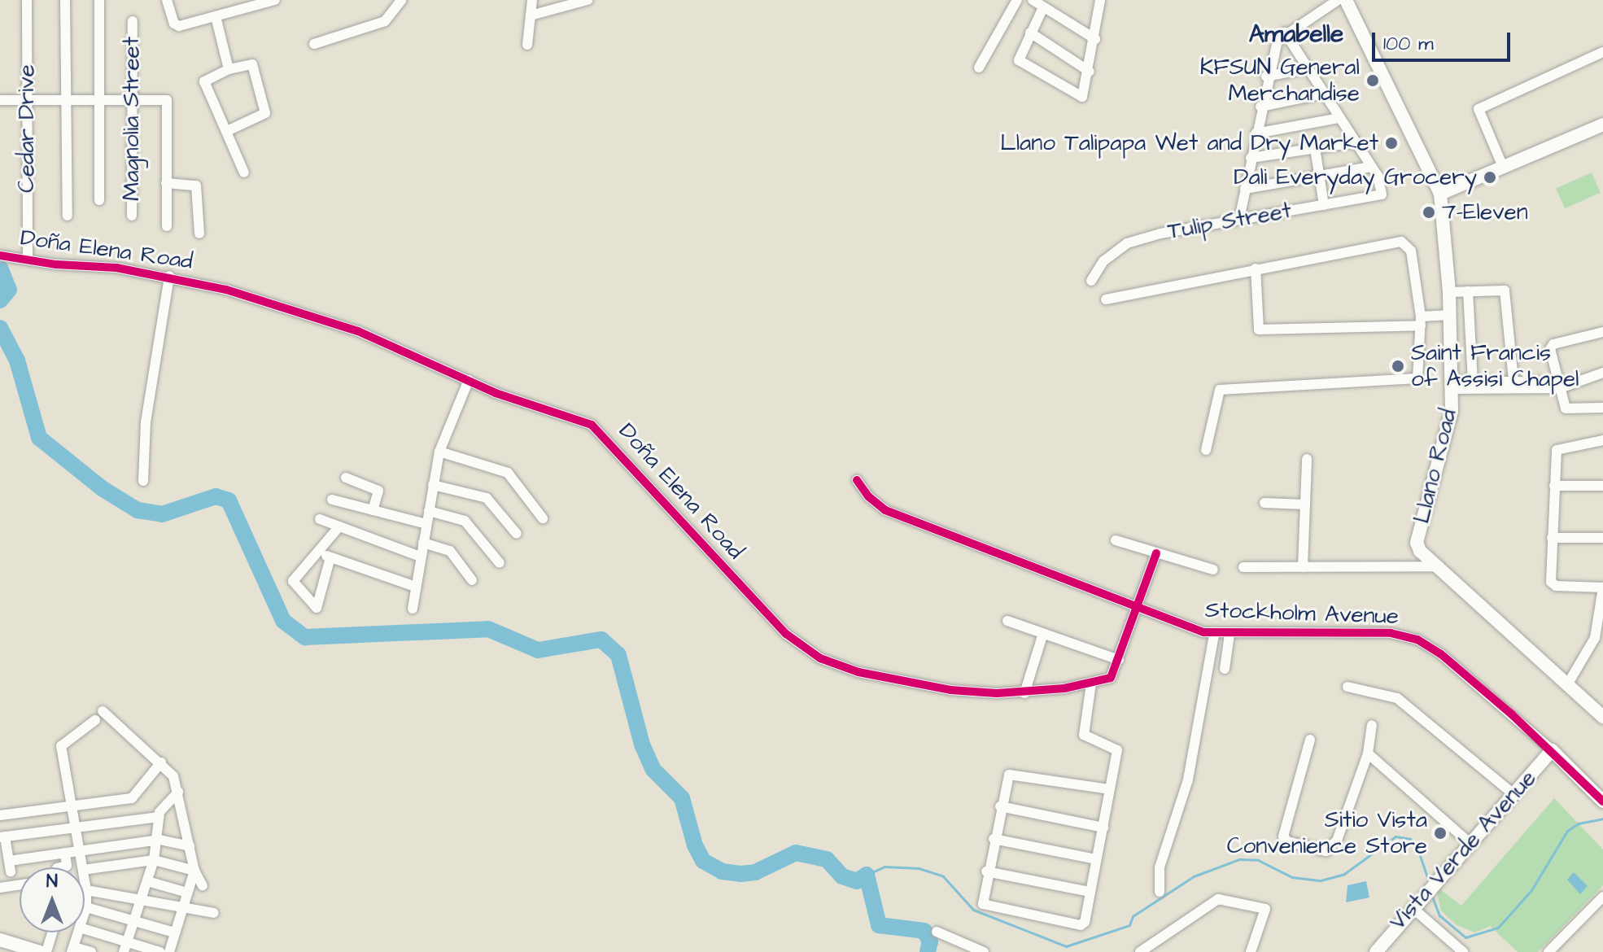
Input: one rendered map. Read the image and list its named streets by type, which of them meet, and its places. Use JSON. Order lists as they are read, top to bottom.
{
  "streets": {
    "main road": ["Llano Road", "Stockholm Avenue", "Vista Verde Avenue"],
    "street": [
      "Magnolia Street",
      "Cedar Drive",
      "Tulip Street",
      "Doña Elena Road"
    ]
  },
  "crossings": [
    ["Cedar Drive", "Doña Elena Road"],
    ["Stockholm Avenue", "Vista Verde Avenue"]
  ],
  "districts": ["Amabelle"],
  "places": [
    "KFSUN General Merchandise",
    "Llano Talipapa Wet and Dry Market",
    "Dali Everyday Grocery",
    "7-Eleven",
    "Saint Francis of Assisi Chapel",
    "Sitio Vista Convenience Store"
  ],
  "scale_bar": "100 m",
  "north": "top"
}
